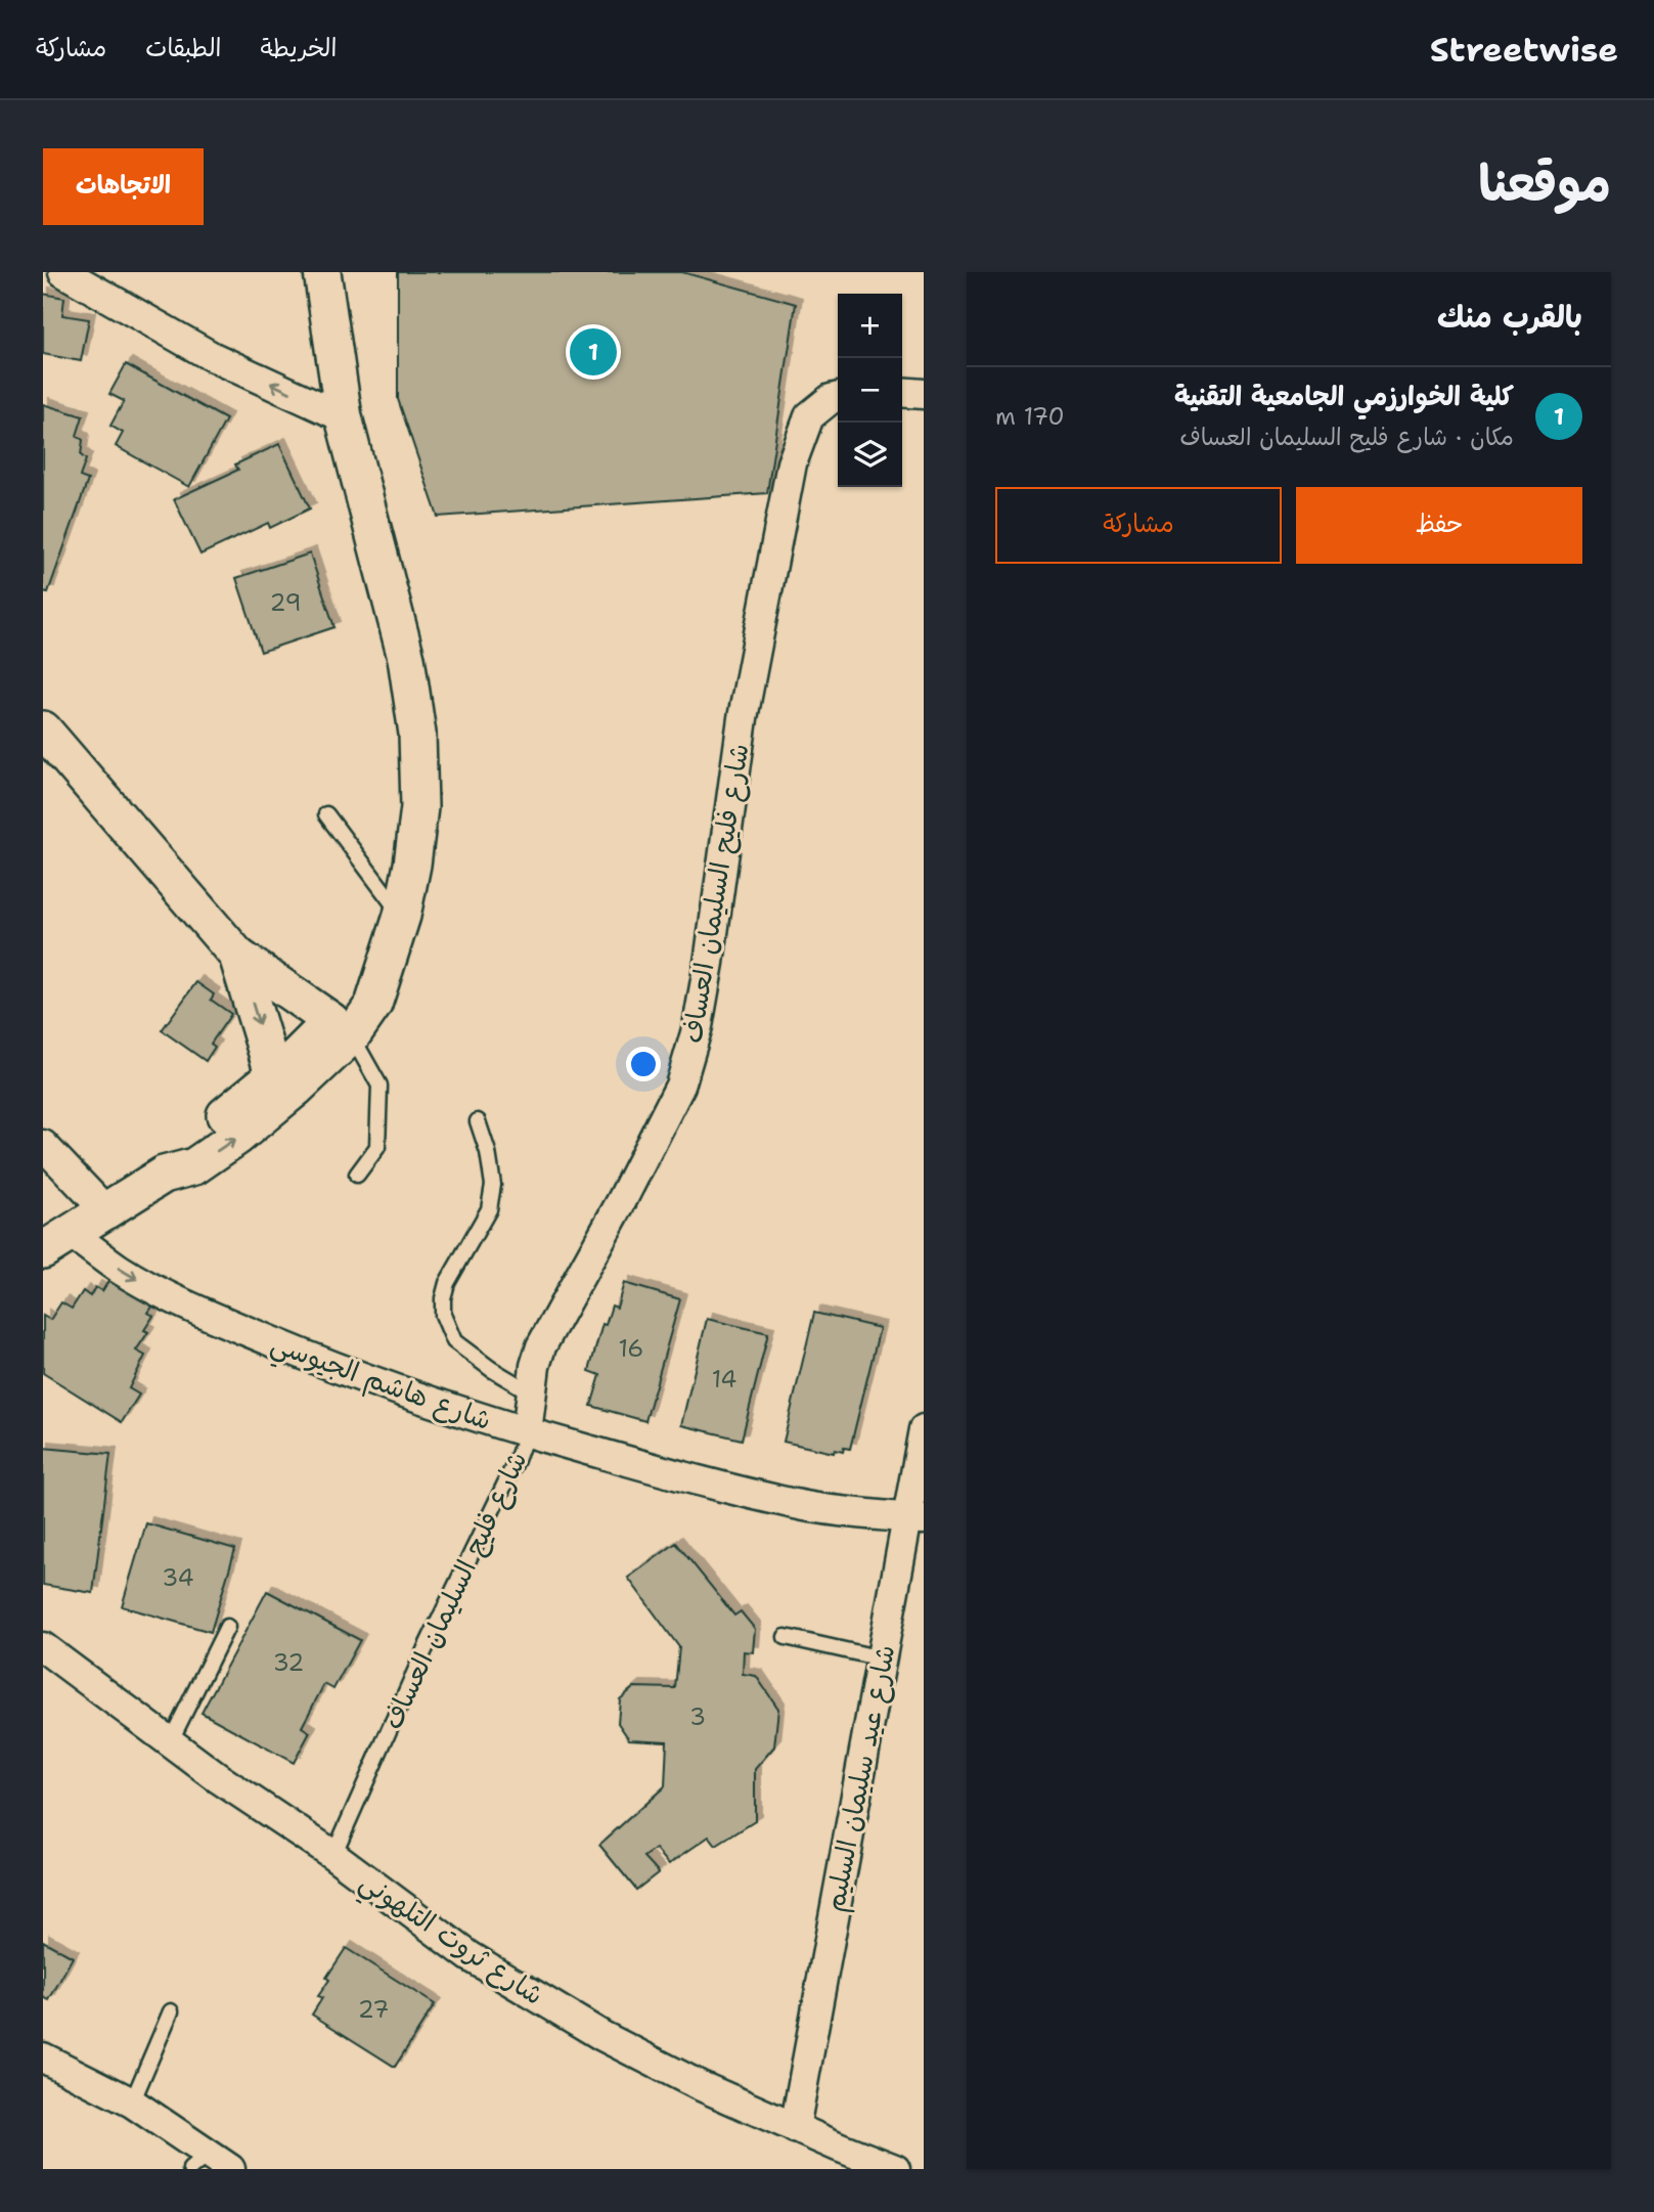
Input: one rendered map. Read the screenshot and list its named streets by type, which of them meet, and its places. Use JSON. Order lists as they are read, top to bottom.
{
  "streets": {
    "street": [
      "شارع فليح السليمان العساف",
      "شارع هاشم الجيوسي",
      "شارع عيد سليمان السليم",
      "شارع ثروت التلهوني"
    ]
  },
  "crossings": [
    ["شارع فليح السليمان العساف", "شارع هاشم الجيوسي"],
    ["شارع فليح السليمان العساف", "شارع ثروت التلهوني"],
    ["شارع هاشم الجيوسي", "شارع عيد سليمان السليم"],
    ["شارع عيد سليمان السليم", "شارع ثروت التلهوني"]
  ],
  "one_way": ["شارع هاشم الجيوسي"],
  "house_numbers": [
    "29",
    "16",
    "14",
    "34",
    "32",
    "3",
    "27"
  ],
  "page": {
    "header": "Streetwise",
    "nav": ["الخريطة", "الطبقات", "مشاركة"],
    "title": "موقعنا",
    "buttons": [
      "الاتجاهات",
      ["حفظ", "مشاركة"]
    ],
    "heading": "بالقرب منك",
    "map_buttons": ["+", "−"],
    "pins": "1",
    "list": [
      {
        "mark": "1",
        "name": "كلية الخوارزمي الجامعية التقنية",
        "note": "مكان · شارع فليح السليمان العساف",
        "value": "170 m"
      }
    ]
  }
}
